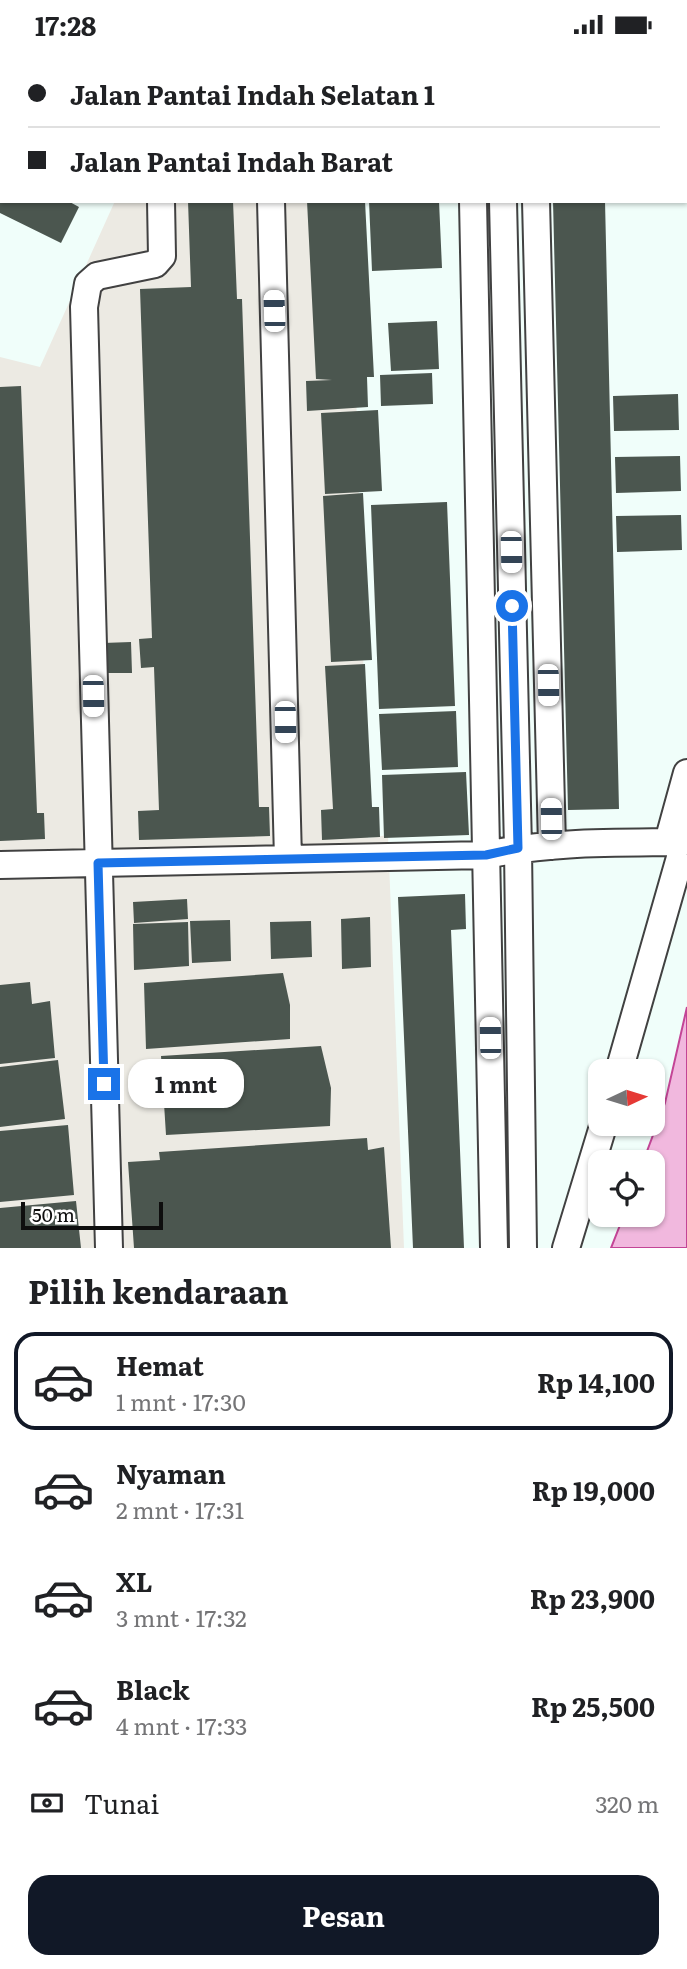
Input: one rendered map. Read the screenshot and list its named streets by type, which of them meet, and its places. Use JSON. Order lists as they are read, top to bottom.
{
  "scale_bar": "50 m",
  "north": "right",
  "page": {
    "status": "17:28",
    "banner": ["Jalan Pantai Indah Selatan 1", "Jalan Pantai Indah Barat"],
    "bubble": "1 mnt",
    "scale": "50 m",
    "heading": "Pilih kendaraan",
    "list": [
      {
        "name": "Hemat",
        "note": "1 mnt · 17:30",
        "value": "Rp 14,100"
      },
      {
        "name": "Nyaman",
        "note": "2 mnt · 17:31",
        "value": "Rp 19,000"
      },
      {
        "name": "XL",
        "note": "3 mnt · 17:32",
        "value": "Rp 23,900"
      },
      {
        "name": "Black",
        "note": "4 mnt · 17:33",
        "value": "Rp 25,500"
      }
    ],
    "pay": ["Tunai", "320 m"],
    "buttons": "Pesan"
  }
}
